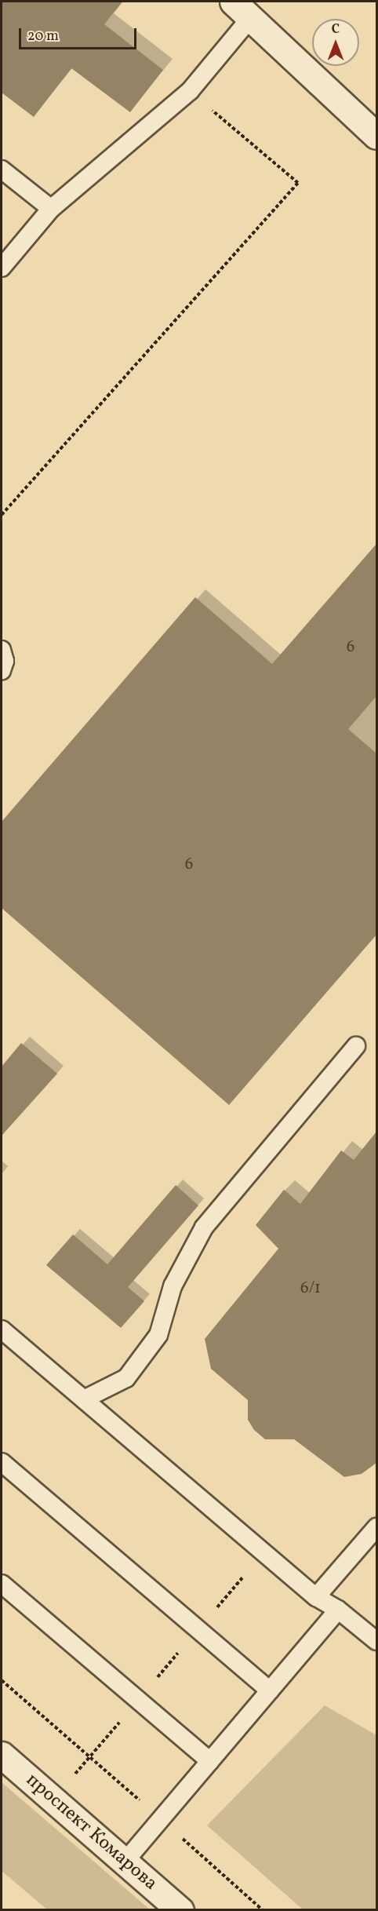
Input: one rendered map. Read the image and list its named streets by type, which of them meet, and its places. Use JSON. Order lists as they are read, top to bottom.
{
  "streets": {
    "main road": ["проспект Комарова"]
  },
  "house_numbers": ["6", "6", "6/1"],
  "scale_bar": "20 m",
  "north": "top"
}
